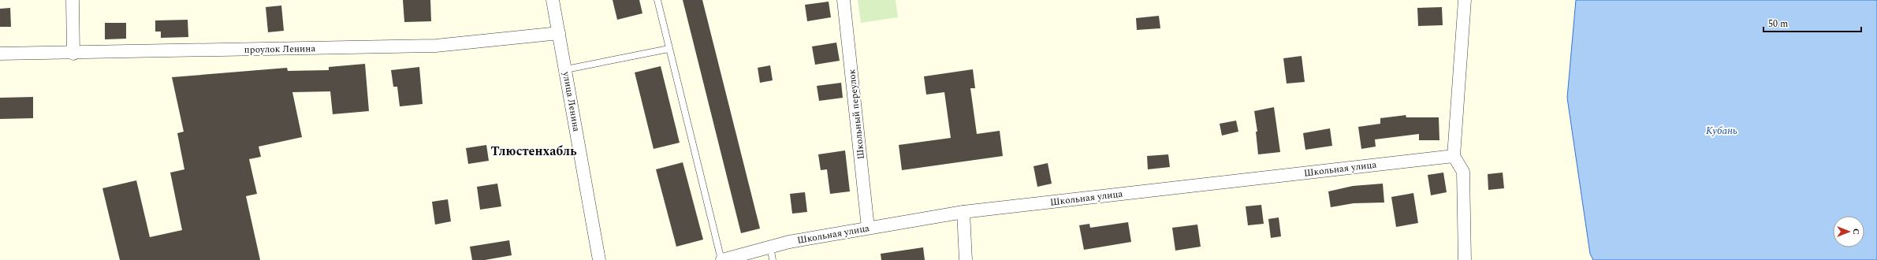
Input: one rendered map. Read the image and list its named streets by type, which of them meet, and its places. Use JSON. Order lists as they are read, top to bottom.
{
  "streets": {
    "street": [
      "проулок Ленина",
      "улица Ленина",
      "Школьный переулок",
      "Школьная улица"
    ]
  },
  "crossings": [
    ["проулок Ленина", "улица Ленина"],
    ["Школьный переулок", "Школьная улица"]
  ],
  "districts": ["Тлюстенхабль"],
  "water": ["Кубань"],
  "scale_bar": "50 m",
  "north": "right"
}
